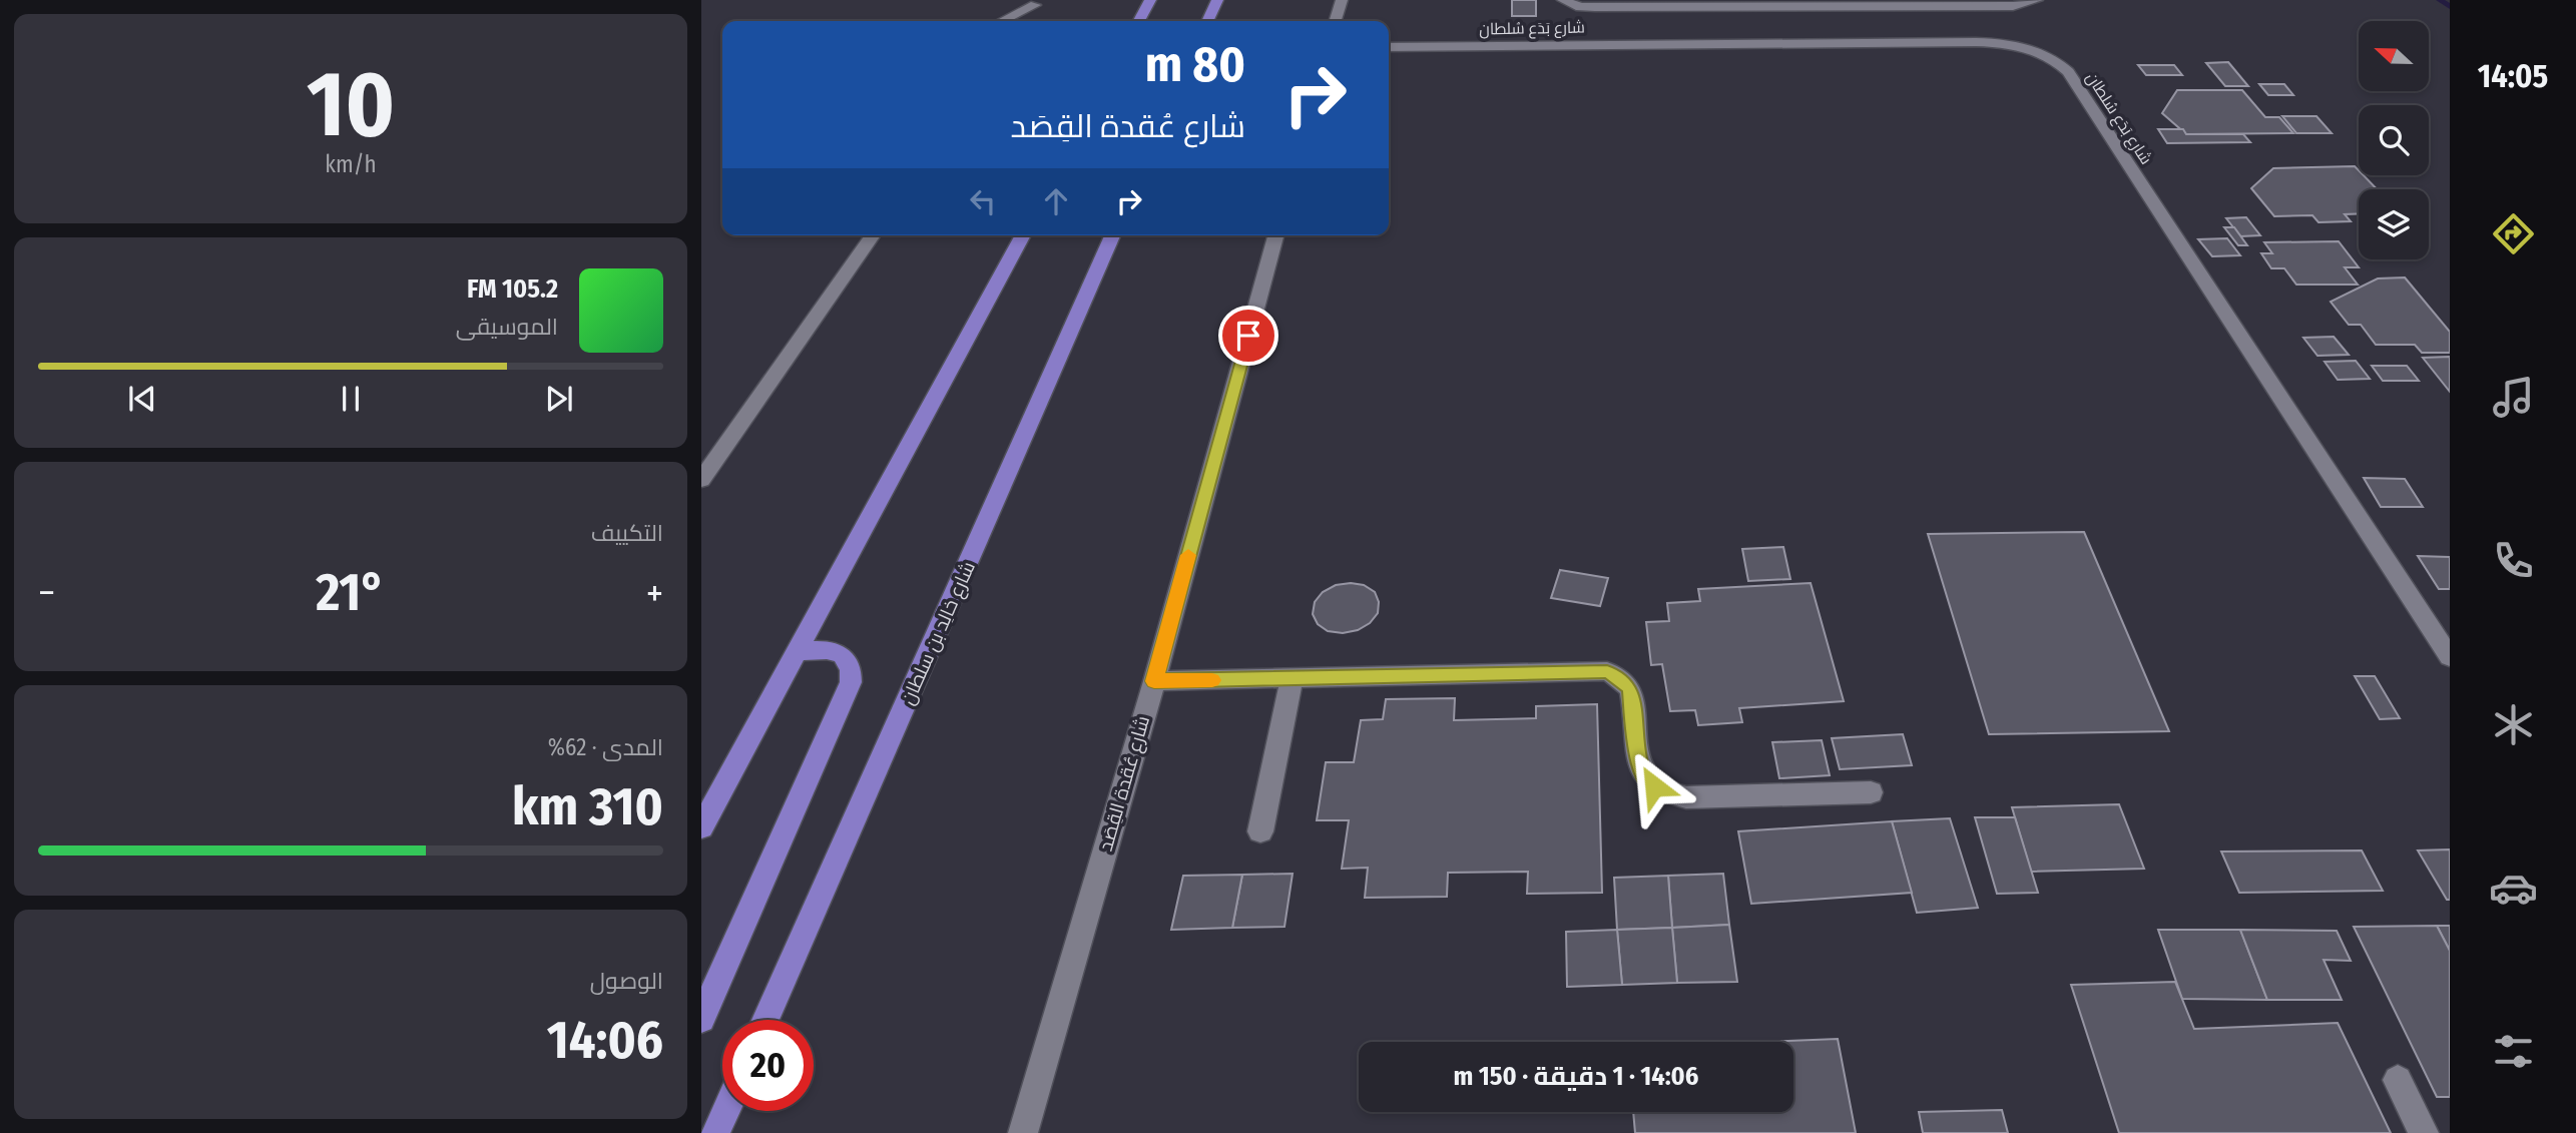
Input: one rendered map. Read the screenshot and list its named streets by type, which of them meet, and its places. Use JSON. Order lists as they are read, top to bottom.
{
  "streets": {
    "main road": ["شارع خالِد بن سلطان"],
    "street": ["شارع بَدَع سُلطان", "شارع عُقدة القِصَد"]
  },
  "north": "left",
  "page": {
    "tabs": "14:05",
    "tile": [
      ["10", "km/h"],
      "التكييف",
      ["المدى · 62%", "310 km"],
      ["الوصول", "14:06"]
    ],
    "turn": ["80 m", "شارع عُقدة القِصَد"],
    "song": ["105.2 FM", "الموسيقى"],
    "heat": ["−", "21°", "+"],
    "limit": "20",
    "trip": "14:06 · 1 دقيقة · 150 m"
  }
}
